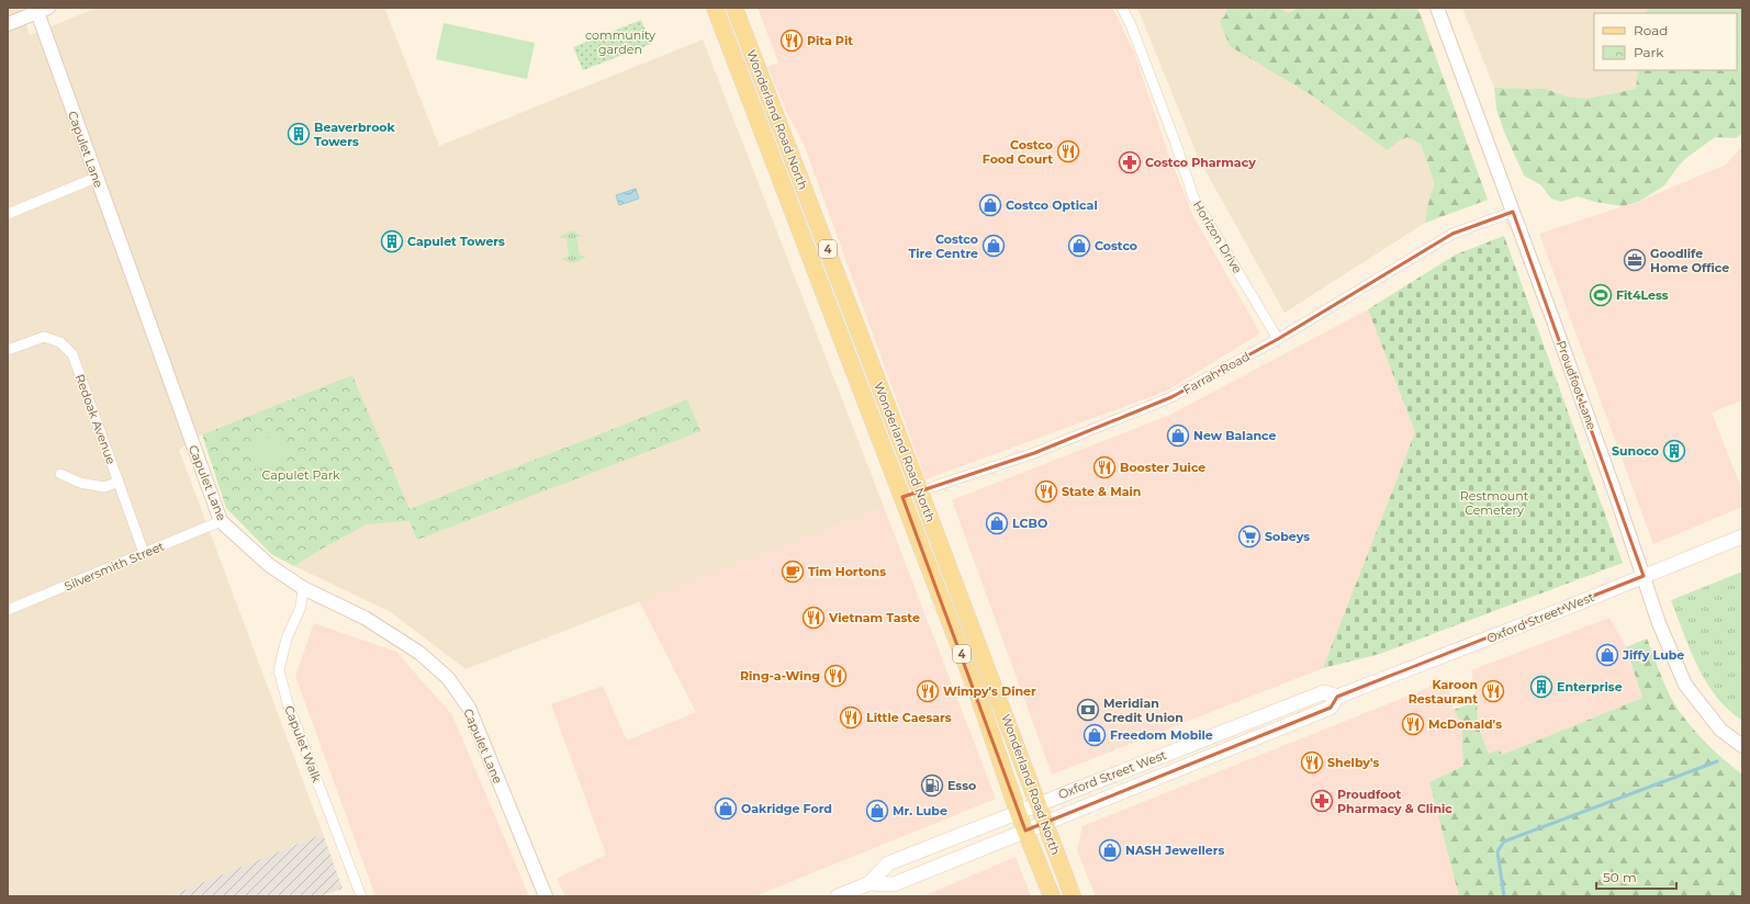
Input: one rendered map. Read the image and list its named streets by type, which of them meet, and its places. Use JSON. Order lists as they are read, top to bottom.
{
  "streets": {
    "main road": ["Wonderland Road North", "4", "Oxford Street West"],
    "street": [
      "Capulet Lane",
      "Horizon Drive",
      "Farrah Road",
      "Proudfoot Lane",
      "Redoak Avenue",
      "Silversmith Street",
      "Capulet Walk"
    ]
  },
  "crossings": [
    ["Wonderland Road North", "Farrah Road"],
    ["Wonderland Road North", "Oxford Street West"],
    ["Capulet Lane", "Silversmith Street"],
    ["Capulet Lane", "Capulet Walk"],
    ["Horizon Drive", "Farrah Road"],
    ["Farrah Road", "Proudfoot Lane"],
    ["Proudfoot Lane", "Oxford Street West"],
    ["Redoak Avenue", "Silversmith Street"]
  ],
  "parks": ["community garden", "Capulet Park", "Restmount Cemetery"],
  "places": {
    "restaurant": [
      "Pita Pit",
      "Costco Food Court",
      "Booster Juice",
      "State & Main",
      "Vietnam Taste",
      "Ring-a-Wing",
      "Wimpy's Diner",
      "Karoon Restaurant",
      "Little Caesars",
      "McDonald's",
      "Shelby's"
    ],
    "building": [
      "Beaverbrook Towers",
      "Capulet Towers",
      "Sunoco",
      "Enterprise"
    ],
    "pharmacy": ["Costco Pharmacy", "Proudfoot Pharmacy & Clinic"],
    "shop": [
      "Costco Optical",
      "Costco Tire Centre",
      "Costco",
      "New Balance",
      "LCBO",
      "Jiffy Lube",
      "Freedom Mobile",
      "Oakridge Ford",
      "Mr. Lube",
      "NASH Jewellers"
    ],
    "office": ["Goodlife Home Office"],
    "sports": ["Fit4Less"],
    "supermarket": ["Sobeys"],
    "cafe": ["Tim Hortons"],
    "bank": ["Meridian Credit Union"],
    "fuel station": ["Esso"]
  },
  "legend": ["Road", "Park"],
  "scale_bar": "50 m"
}
